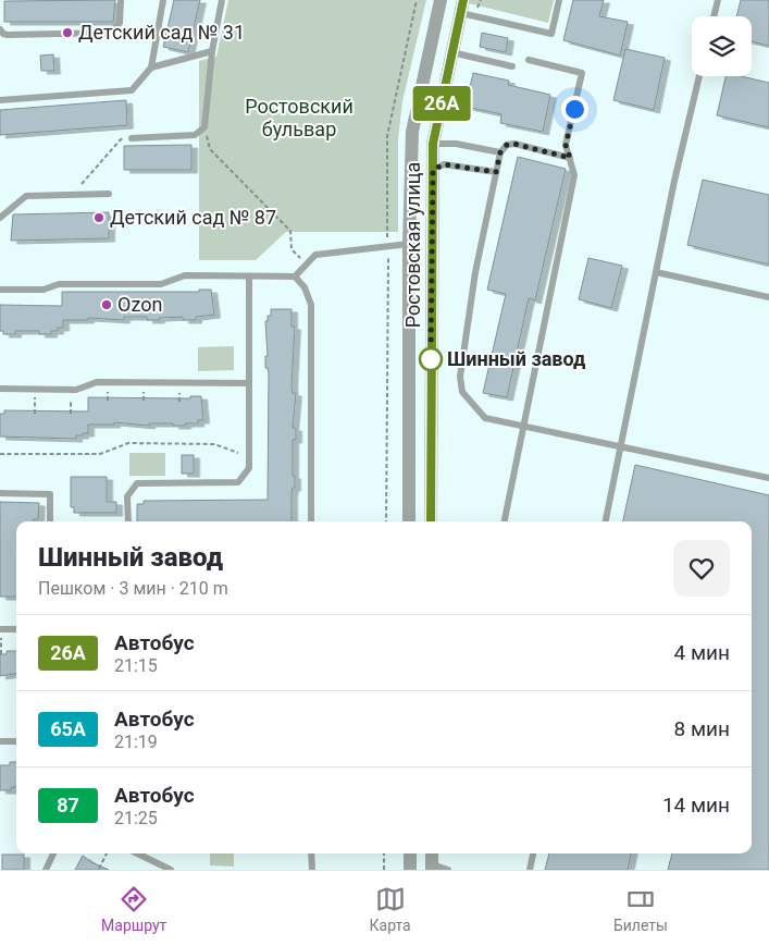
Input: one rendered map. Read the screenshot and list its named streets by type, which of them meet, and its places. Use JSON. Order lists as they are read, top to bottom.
{
  "streets": {
    "street": ["Ростовская улица"]
  },
  "parks": ["Ростовский бульвар"],
  "places": [
    "Детский сад № 31",
    "Детский сад № 87",
    "Ozon",
    "Шинный завод"
  ],
  "lines": ["bus line 26А"],
  "page": {
    "on_map": "26А",
    "heading": ["Шинный завод", "Пешком · 3 мин · 210 m"],
    "list": [
      {
        "mark": "26А",
        "name": "Автобус",
        "note": "21:15",
        "value": "4 мин"
      },
      {
        "mark": "65А",
        "name": "Автобус",
        "note": "21:19",
        "value": "8 мин"
      },
      {
        "mark": "87",
        "name": "Автобус",
        "note": "21:25",
        "value": "14 мин"
      }
    ],
    "tabs": ["Маршрут", "Карта", "Билеты"]
  }
}
